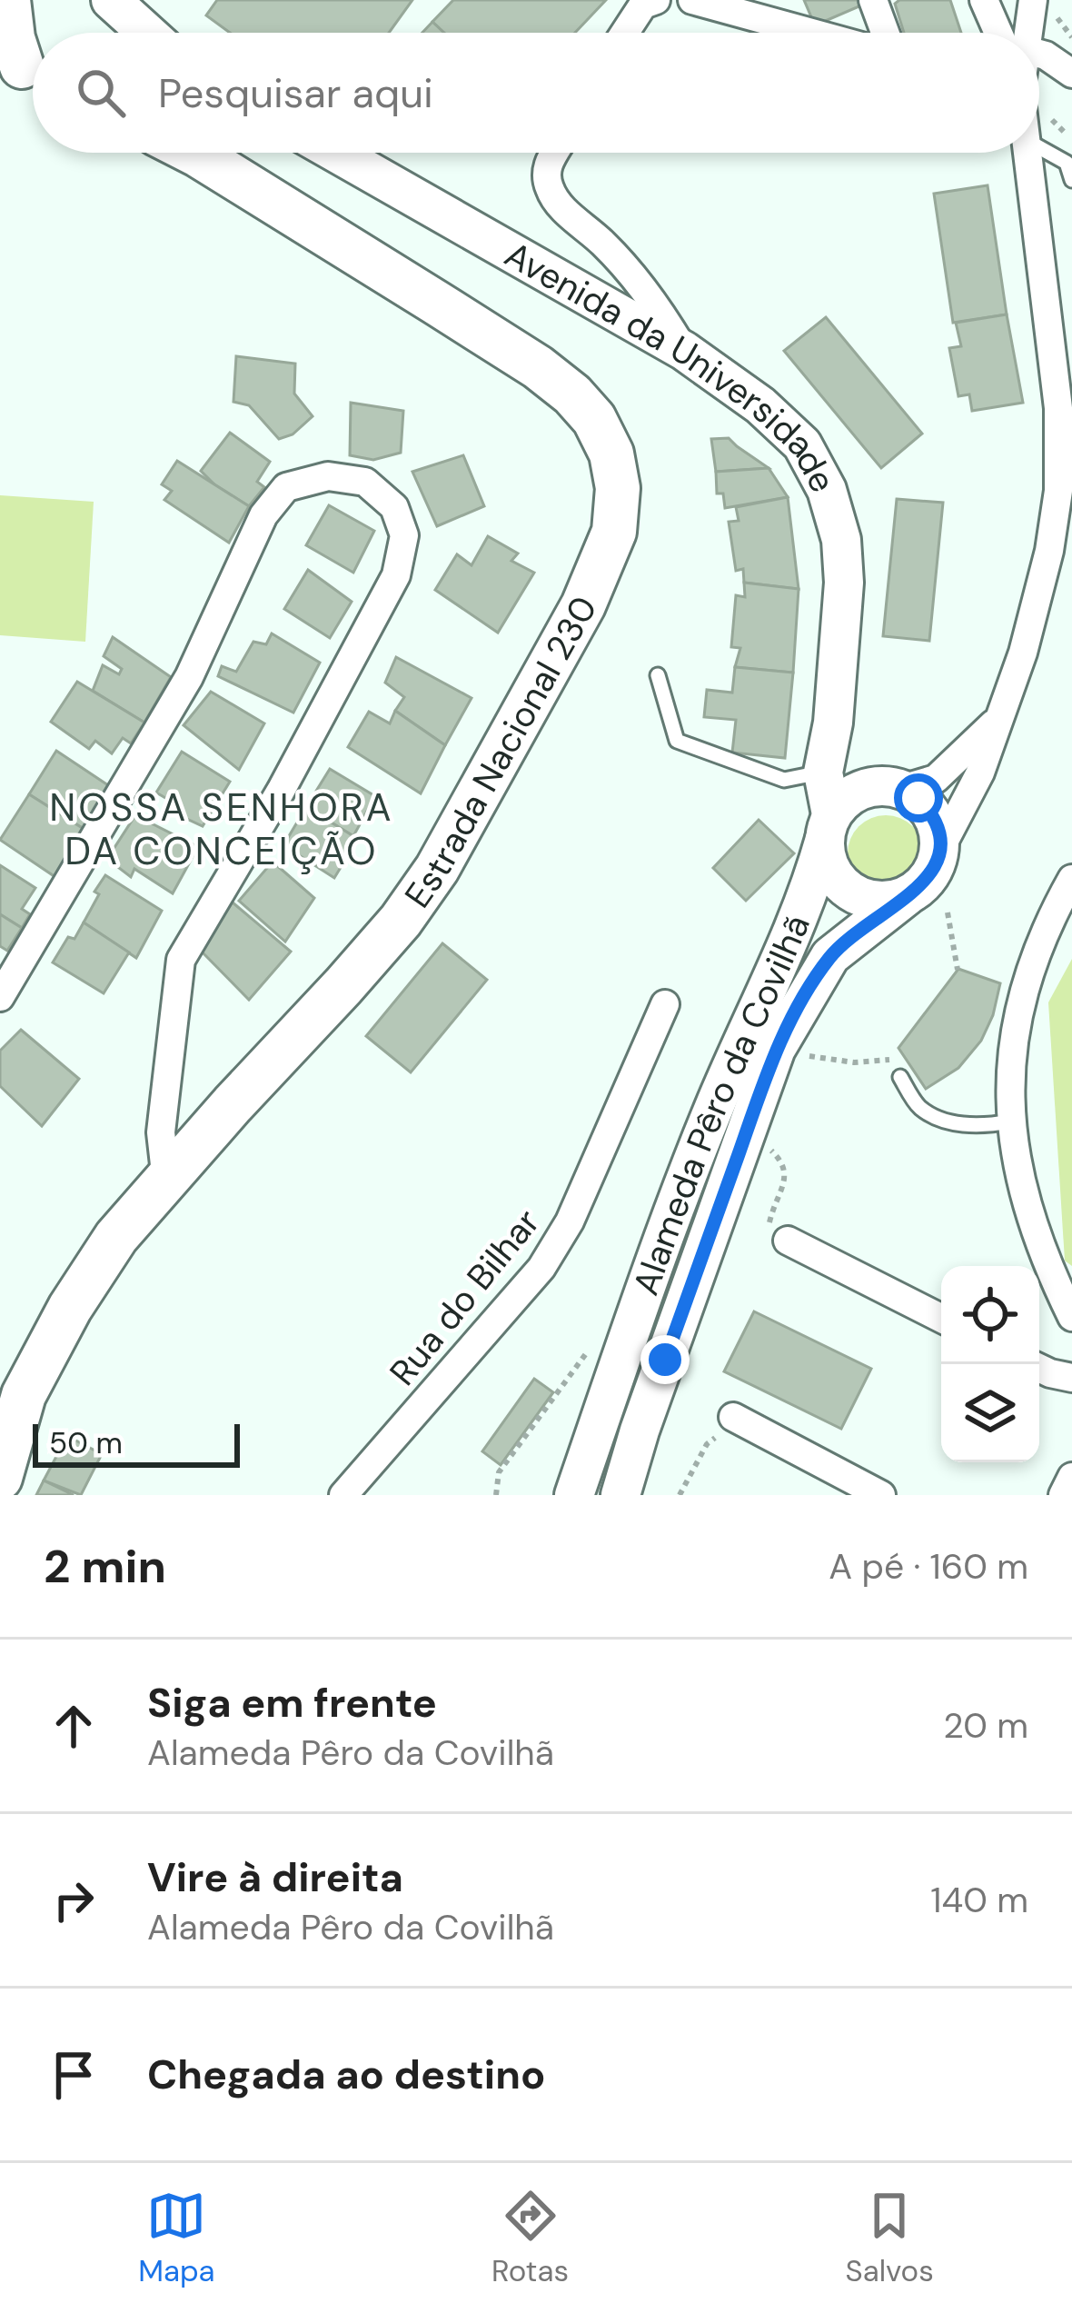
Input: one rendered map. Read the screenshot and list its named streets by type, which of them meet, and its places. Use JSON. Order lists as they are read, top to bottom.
{
  "streets": {
    "main road": ["Avenida da Universidade", "Estrada Nacional 230", "Alameda Pêro da Covilhã"],
    "street": ["Rua do Bilhar"]
  },
  "crossings": [
    ["Avenida da Universidade", "Alameda Pêro da Covilhã"]
  ],
  "districts": ["NOSSA SENHORA DA CONCEIÇÃO"],
  "scale_bar": "50 m",
  "page": {
    "search": "Pesquisar aqui",
    "scale": "50 m",
    "heading": ["2 min", "A pé · 160 m"],
    "list": [
      ["Siga em frente", "Alameda Pêro da Covilhã", "20 m"],
      ["Vire à direita", "Alameda Pêro da Covilhã", "140 m"],
      "Chegada ao destino"
    ],
    "nav": ["Mapa", "Rotas", "Salvos"]
  }
}
